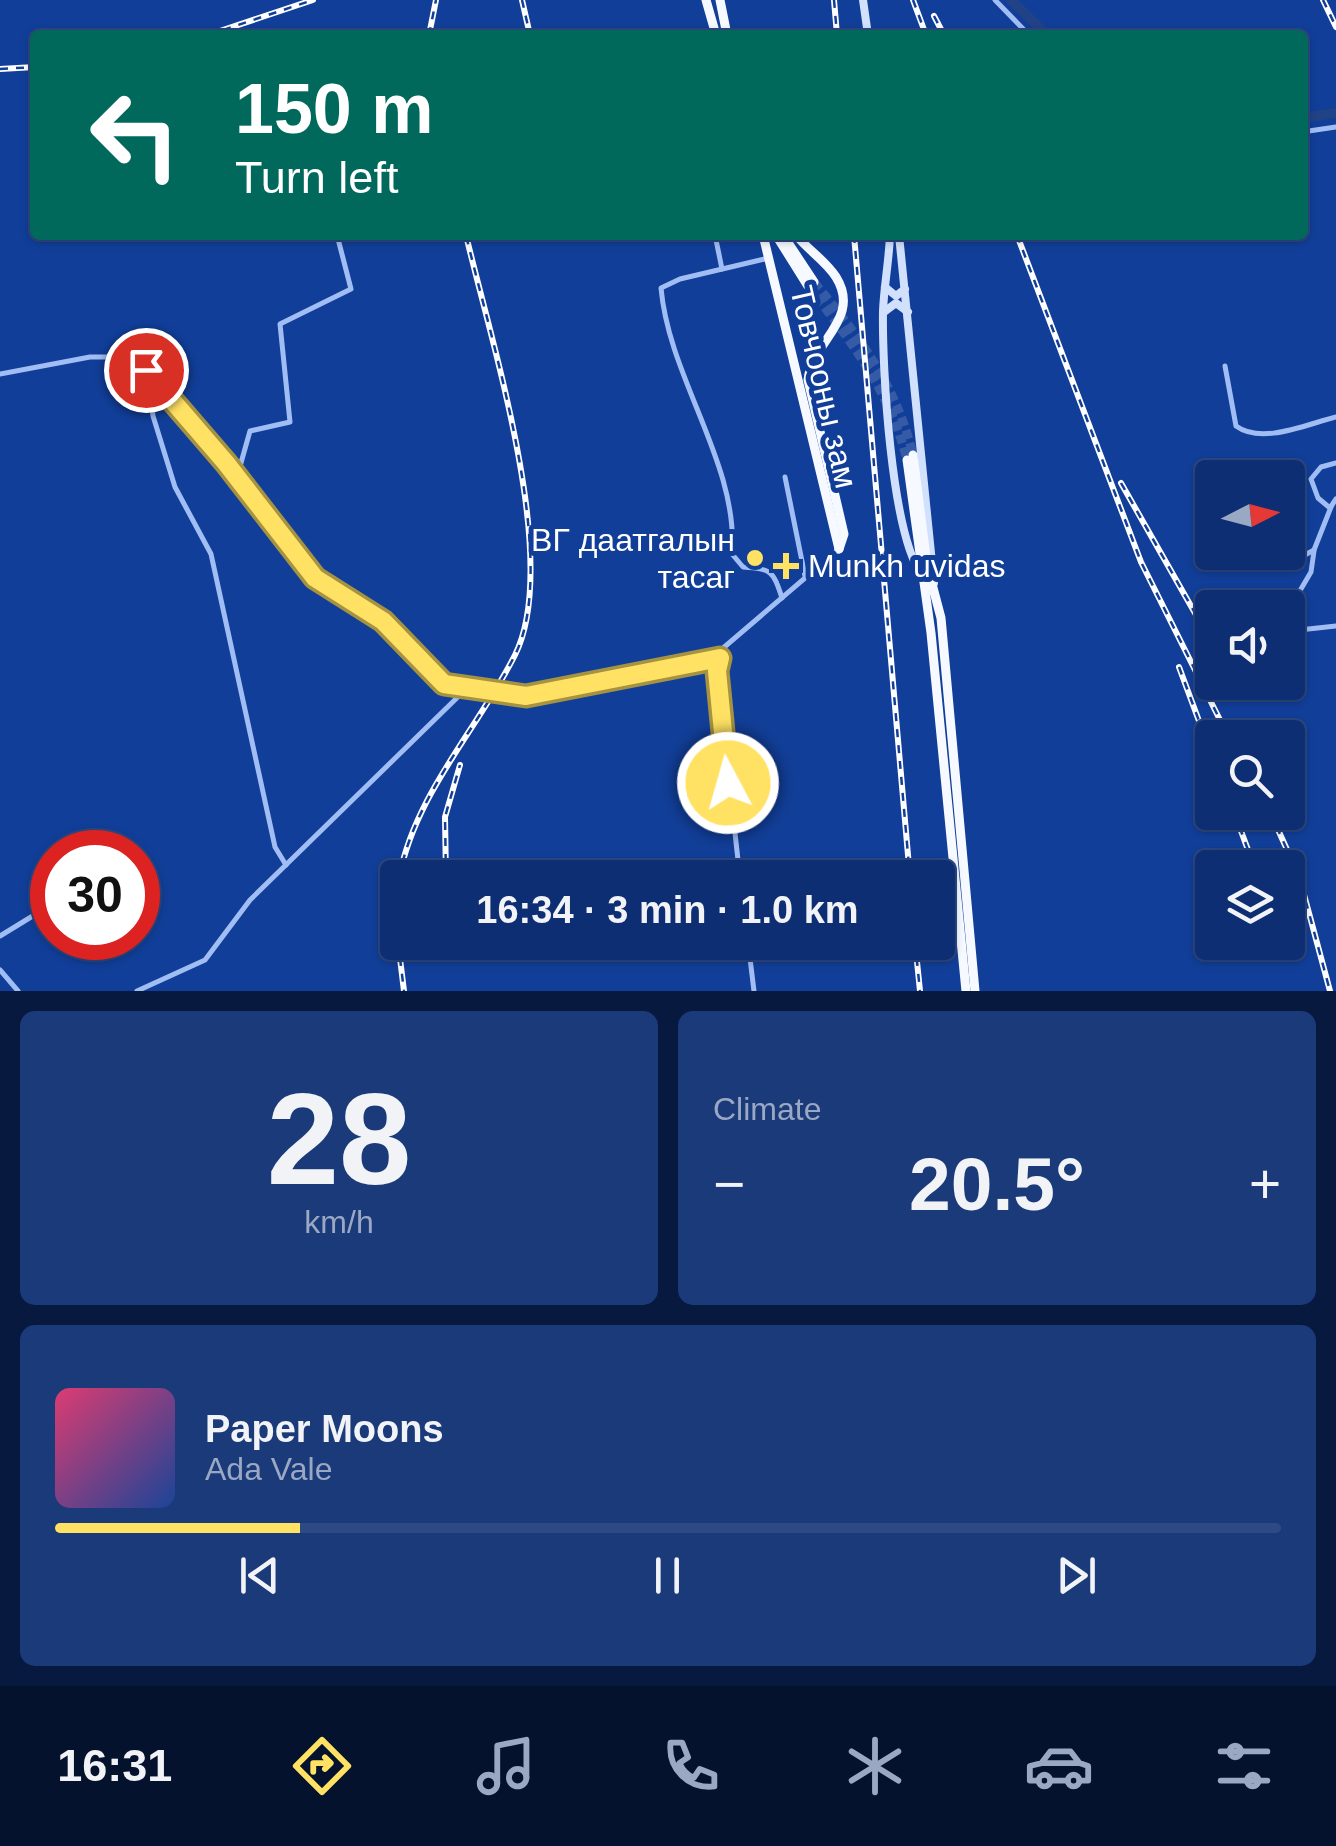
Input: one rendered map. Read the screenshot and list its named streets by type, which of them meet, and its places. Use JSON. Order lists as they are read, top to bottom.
{
  "streets": {
    "highway": ["Товчооны зам"]
  },
  "places": {
    "other": ["ВГ даатгалын тасаг"],
    "health": ["Munkh uvidas"]
  },
  "north": "right",
  "page": {
    "turn": ["150 m", "Turn left"],
    "limit": "30",
    "trip": "16:34 · 3 min · 1.0 km",
    "tile": [
      ["28", "km/h"],
      "Climate"
    ],
    "heat": ["−", "20.5°", "+"],
    "song": ["Paper Moons", "Ada Vale"],
    "tabs": "16:31"
  }
}
